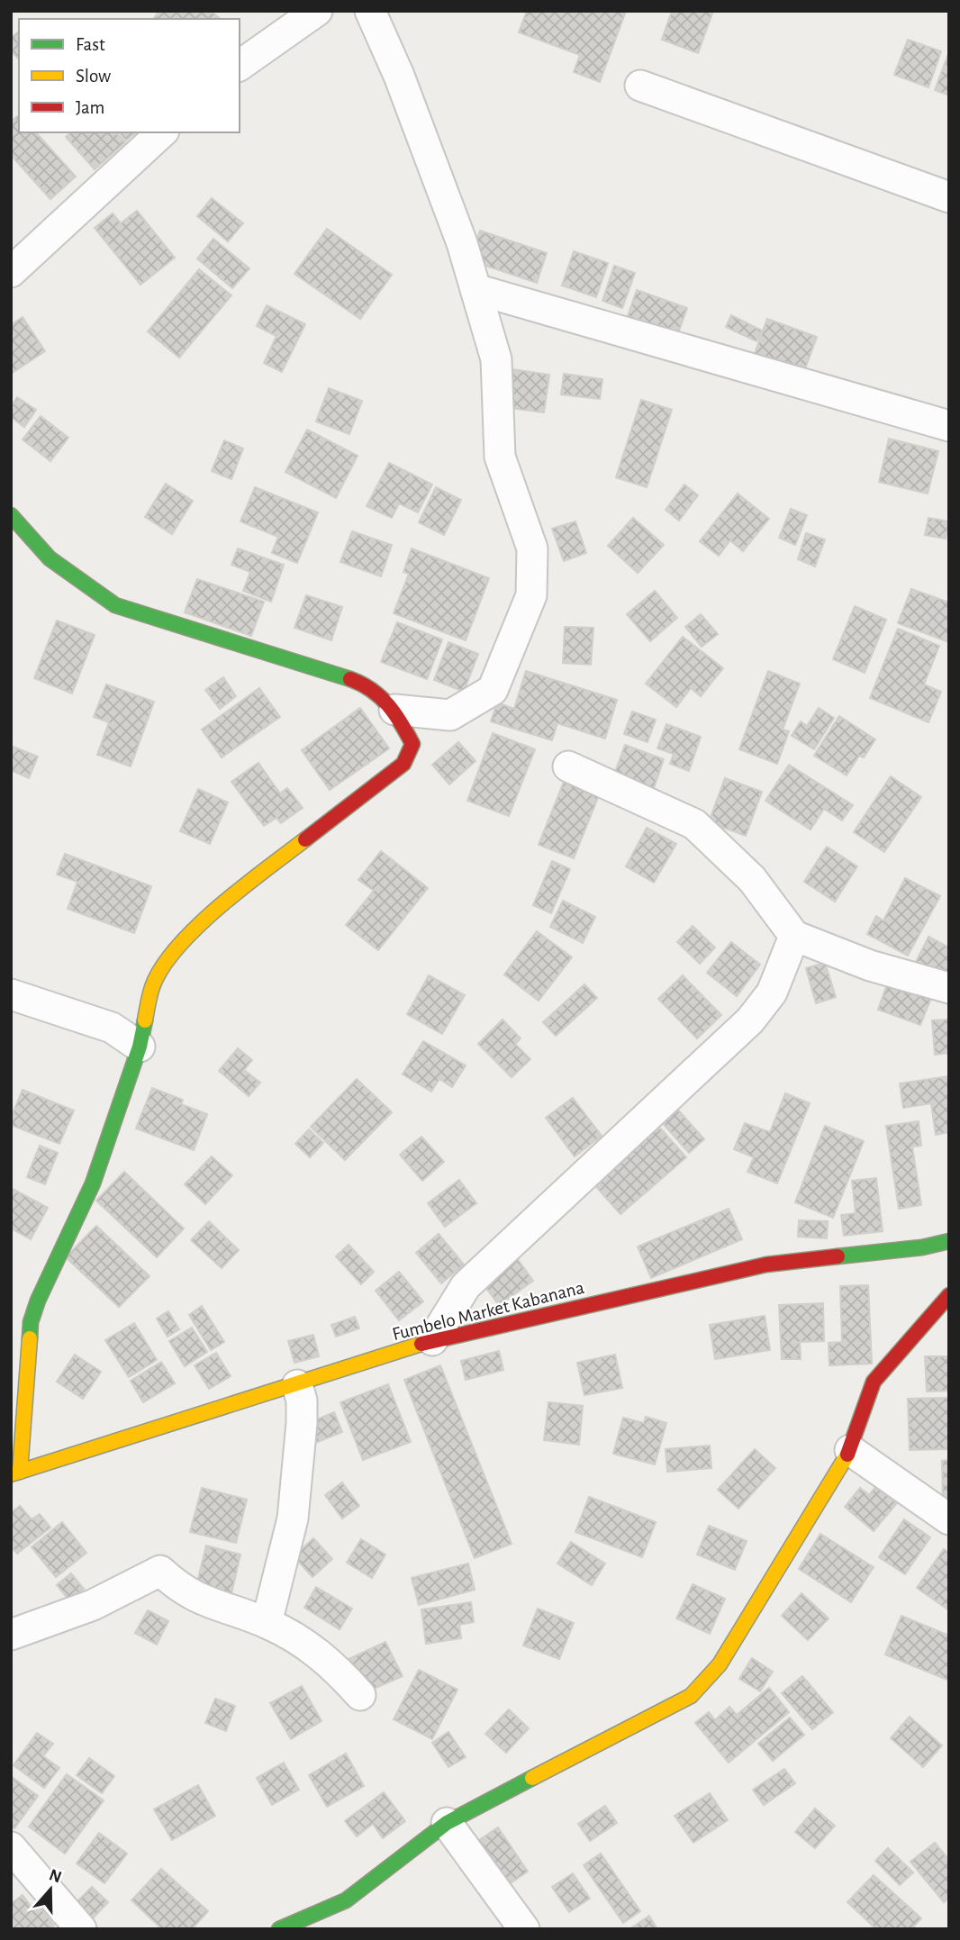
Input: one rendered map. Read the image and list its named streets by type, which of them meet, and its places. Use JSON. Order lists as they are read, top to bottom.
{
  "streets": {
    "street": ["Fumbelo Market Kabanana"]
  },
  "legend": ["Fast", "Slow", "Jam"],
  "north": "top"
}
